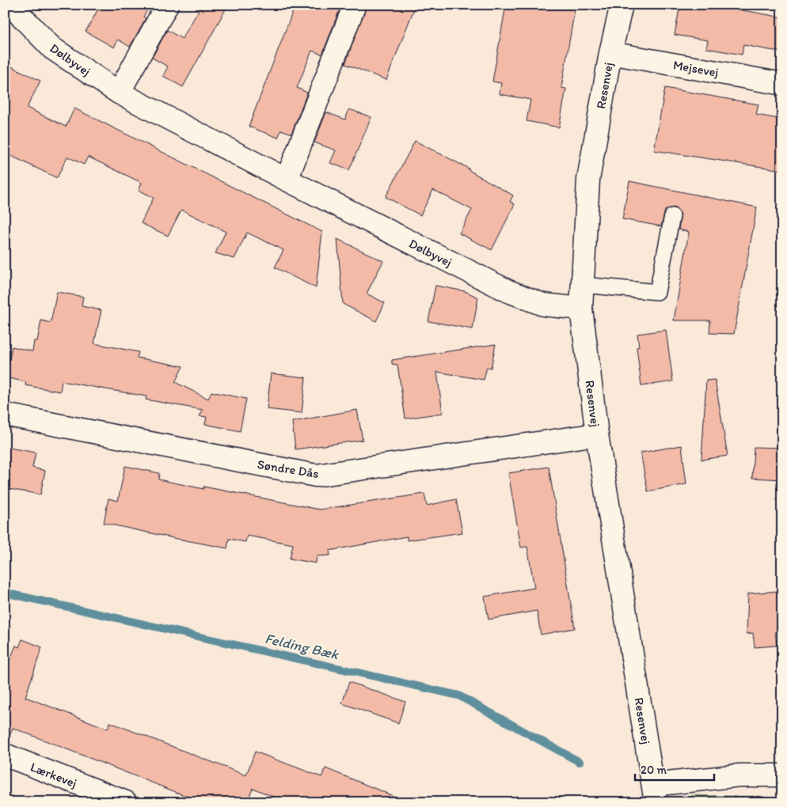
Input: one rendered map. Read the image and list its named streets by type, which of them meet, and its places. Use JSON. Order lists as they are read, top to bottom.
{
  "streets": {
    "street": [
      "Dølbyvej",
      "Mejsevej",
      "Resenvej",
      "Søndre Dås",
      "Lærkevej"
    ]
  },
  "crossings": [
    ["Dølbyvej", "Resenvej"],
    ["Mejsevej", "Resenvej"],
    ["Resenvej", "Søndre Dås"]
  ],
  "water": ["Felding Bæk"],
  "scale_bar": "20 m"
}
